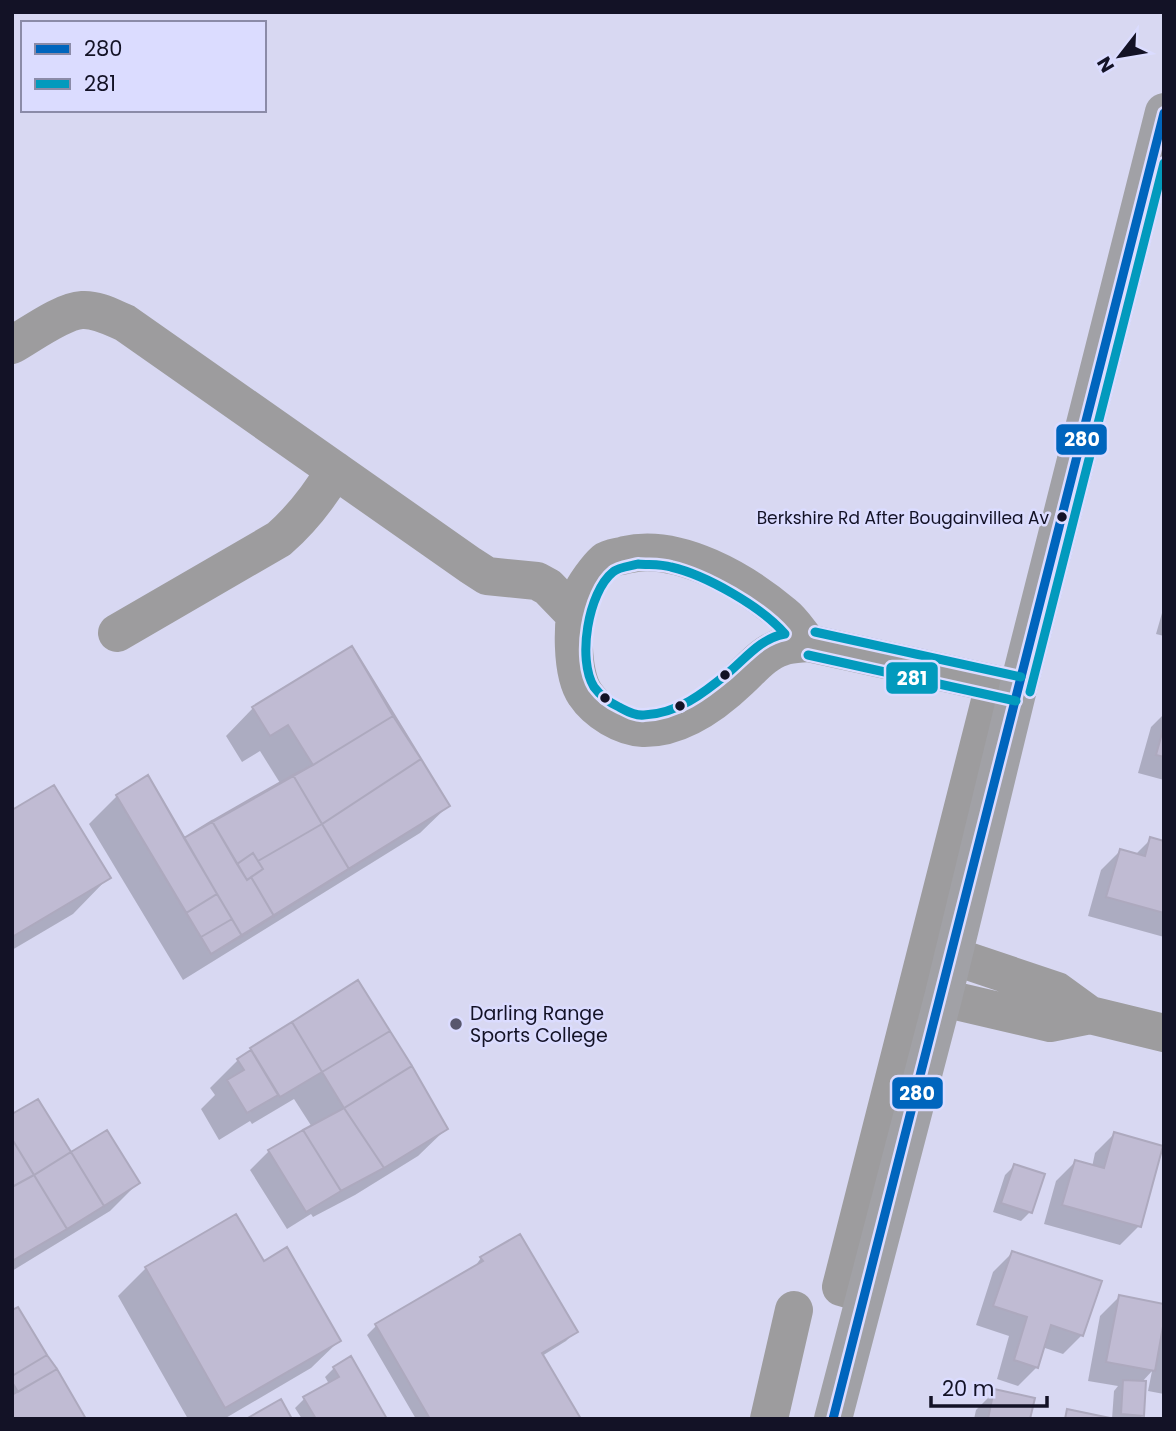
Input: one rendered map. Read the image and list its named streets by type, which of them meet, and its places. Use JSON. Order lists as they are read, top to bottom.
{
  "places": ["Berkshire Rd After Bougainvillea Av", "Darling Range Sports College"],
  "lines": ["transit line 280", "transit line 281"],
  "legend": ["280", "281"],
  "scale_bar": "20 m",
  "north": "bottom left"
}
